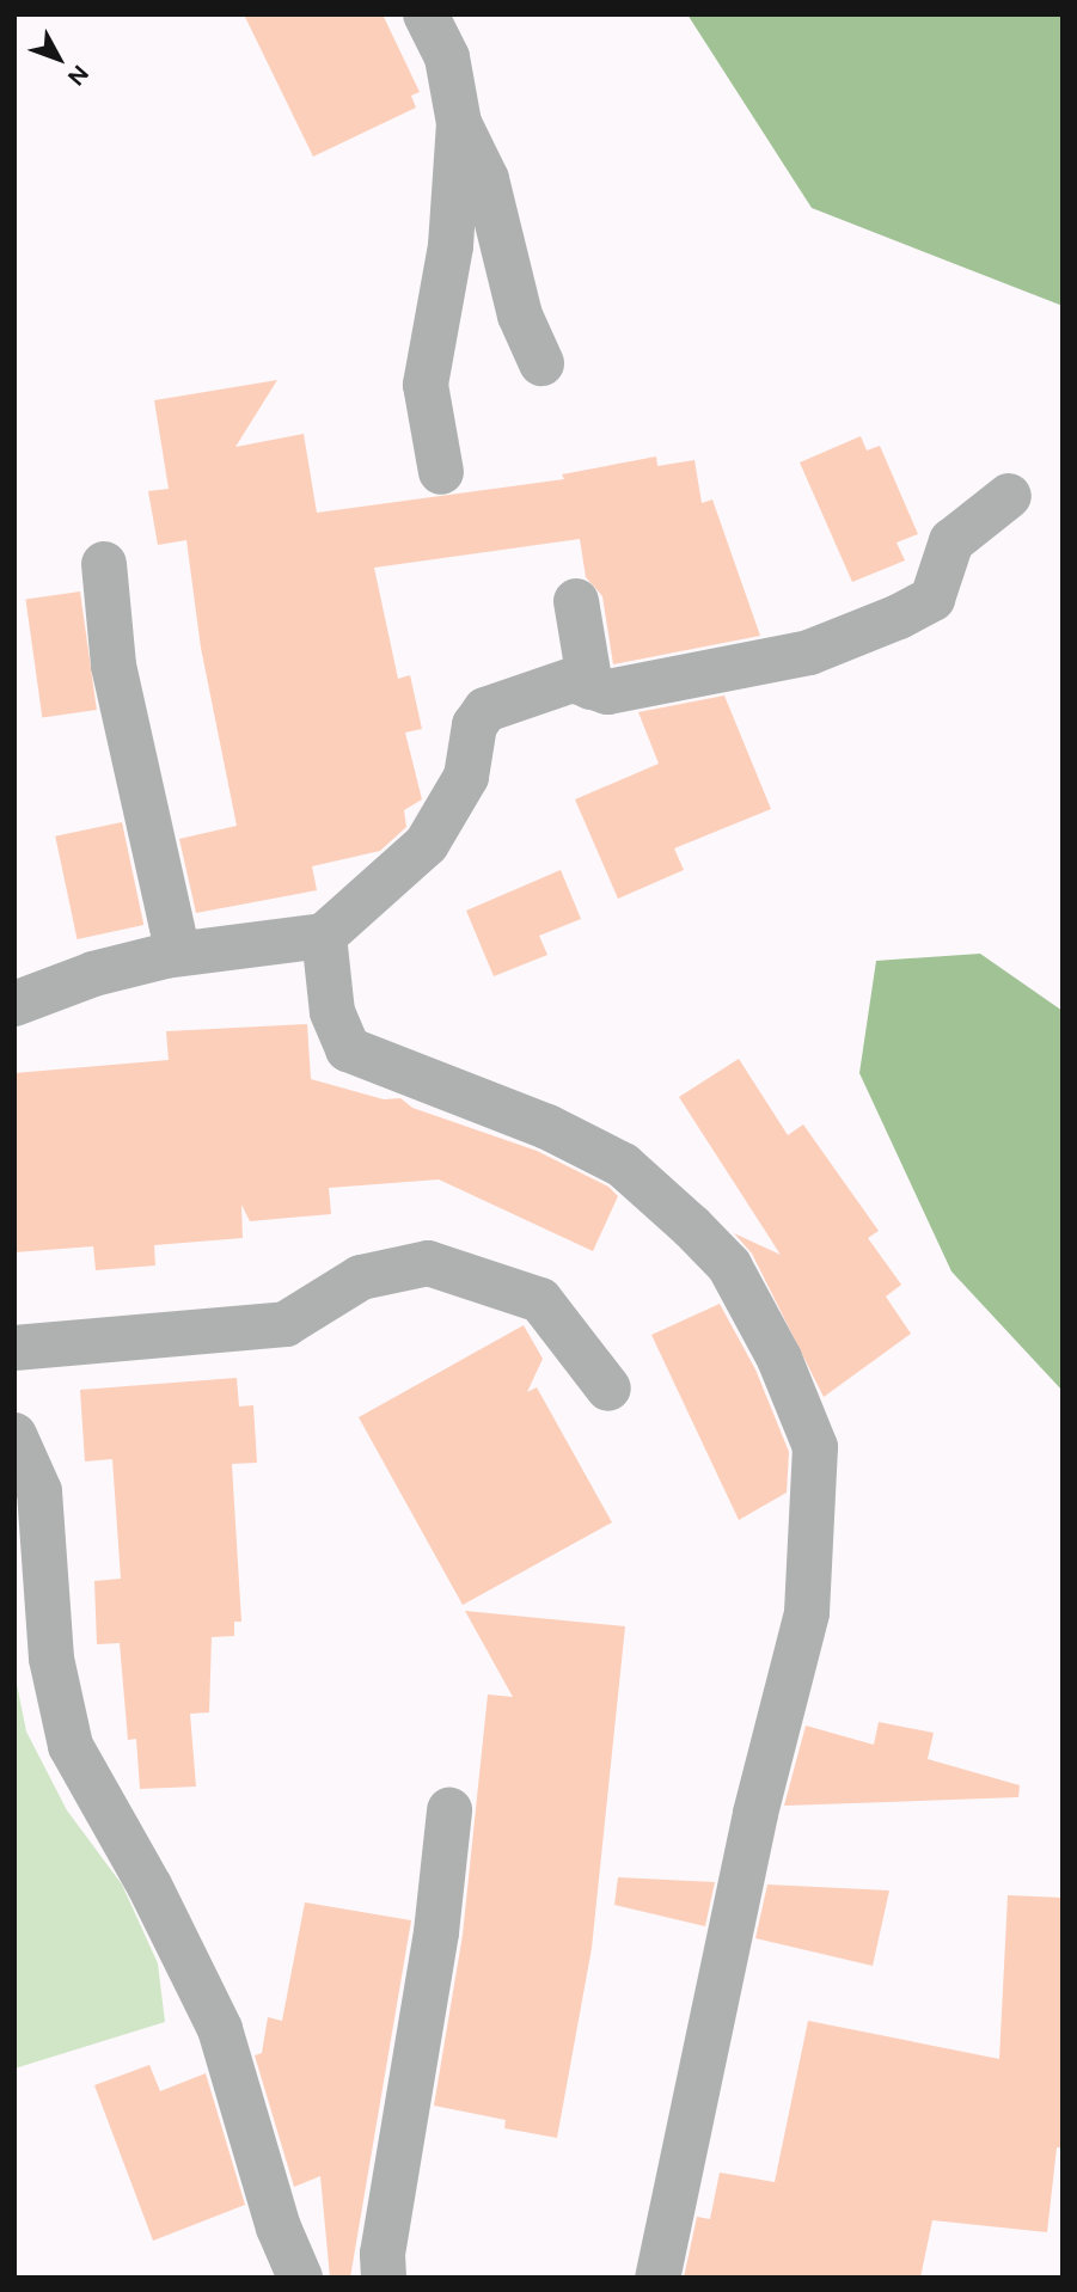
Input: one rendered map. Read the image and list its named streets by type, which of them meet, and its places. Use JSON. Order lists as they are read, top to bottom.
{
  "north": "bottom right"
}
